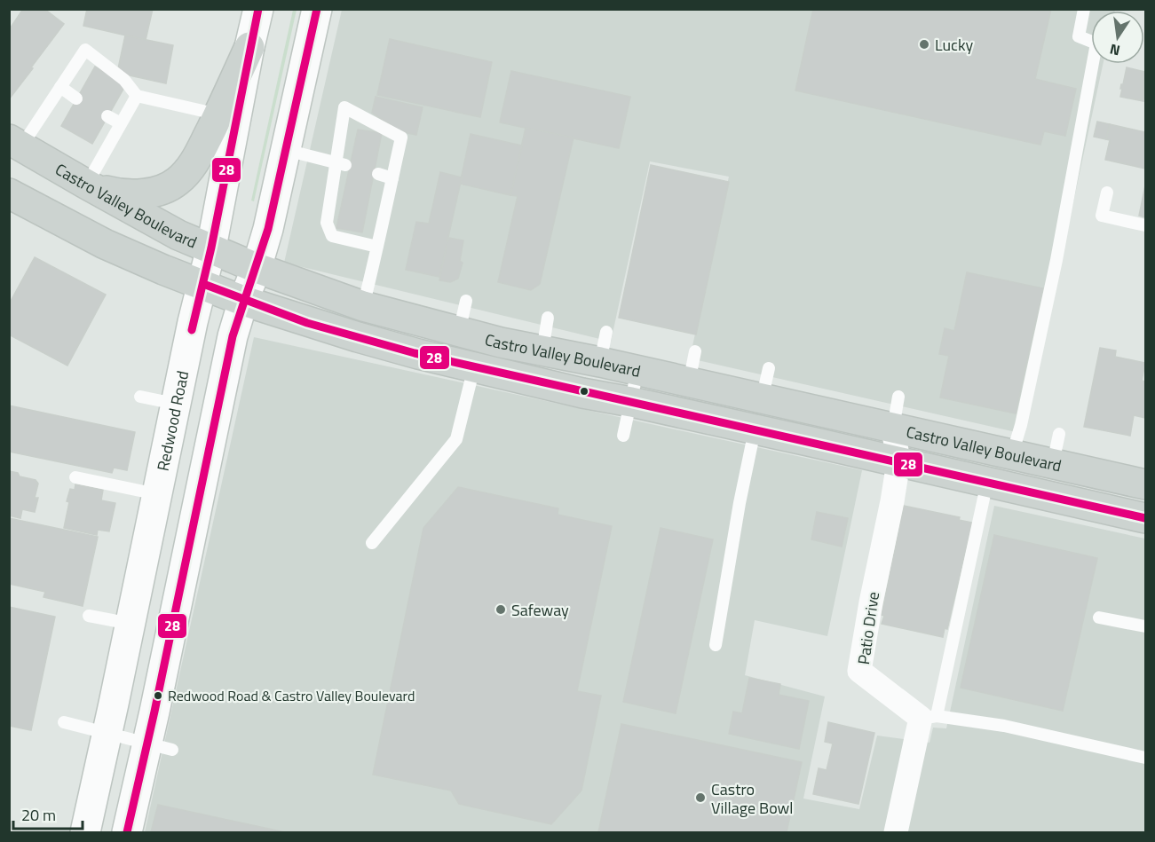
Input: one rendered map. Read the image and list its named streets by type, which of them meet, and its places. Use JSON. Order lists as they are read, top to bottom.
{
  "streets": {
    "main road": ["Castro Valley Boulevard", "Redwood Road"],
    "street": ["Patio Drive"]
  },
  "crossings": [
    ["Castro Valley Boulevard", "Redwood Road"],
    ["Castro Valley Boulevard", "Patio Drive"]
  ],
  "places": [
    "Lucky",
    "Safeway",
    "Redwood Road & Castro Valley Boulevard",
    "Castro Village Bowl"
  ],
  "lines": ["transit line 28"],
  "scale_bar": "20 m",
  "north": "bottom"
}
